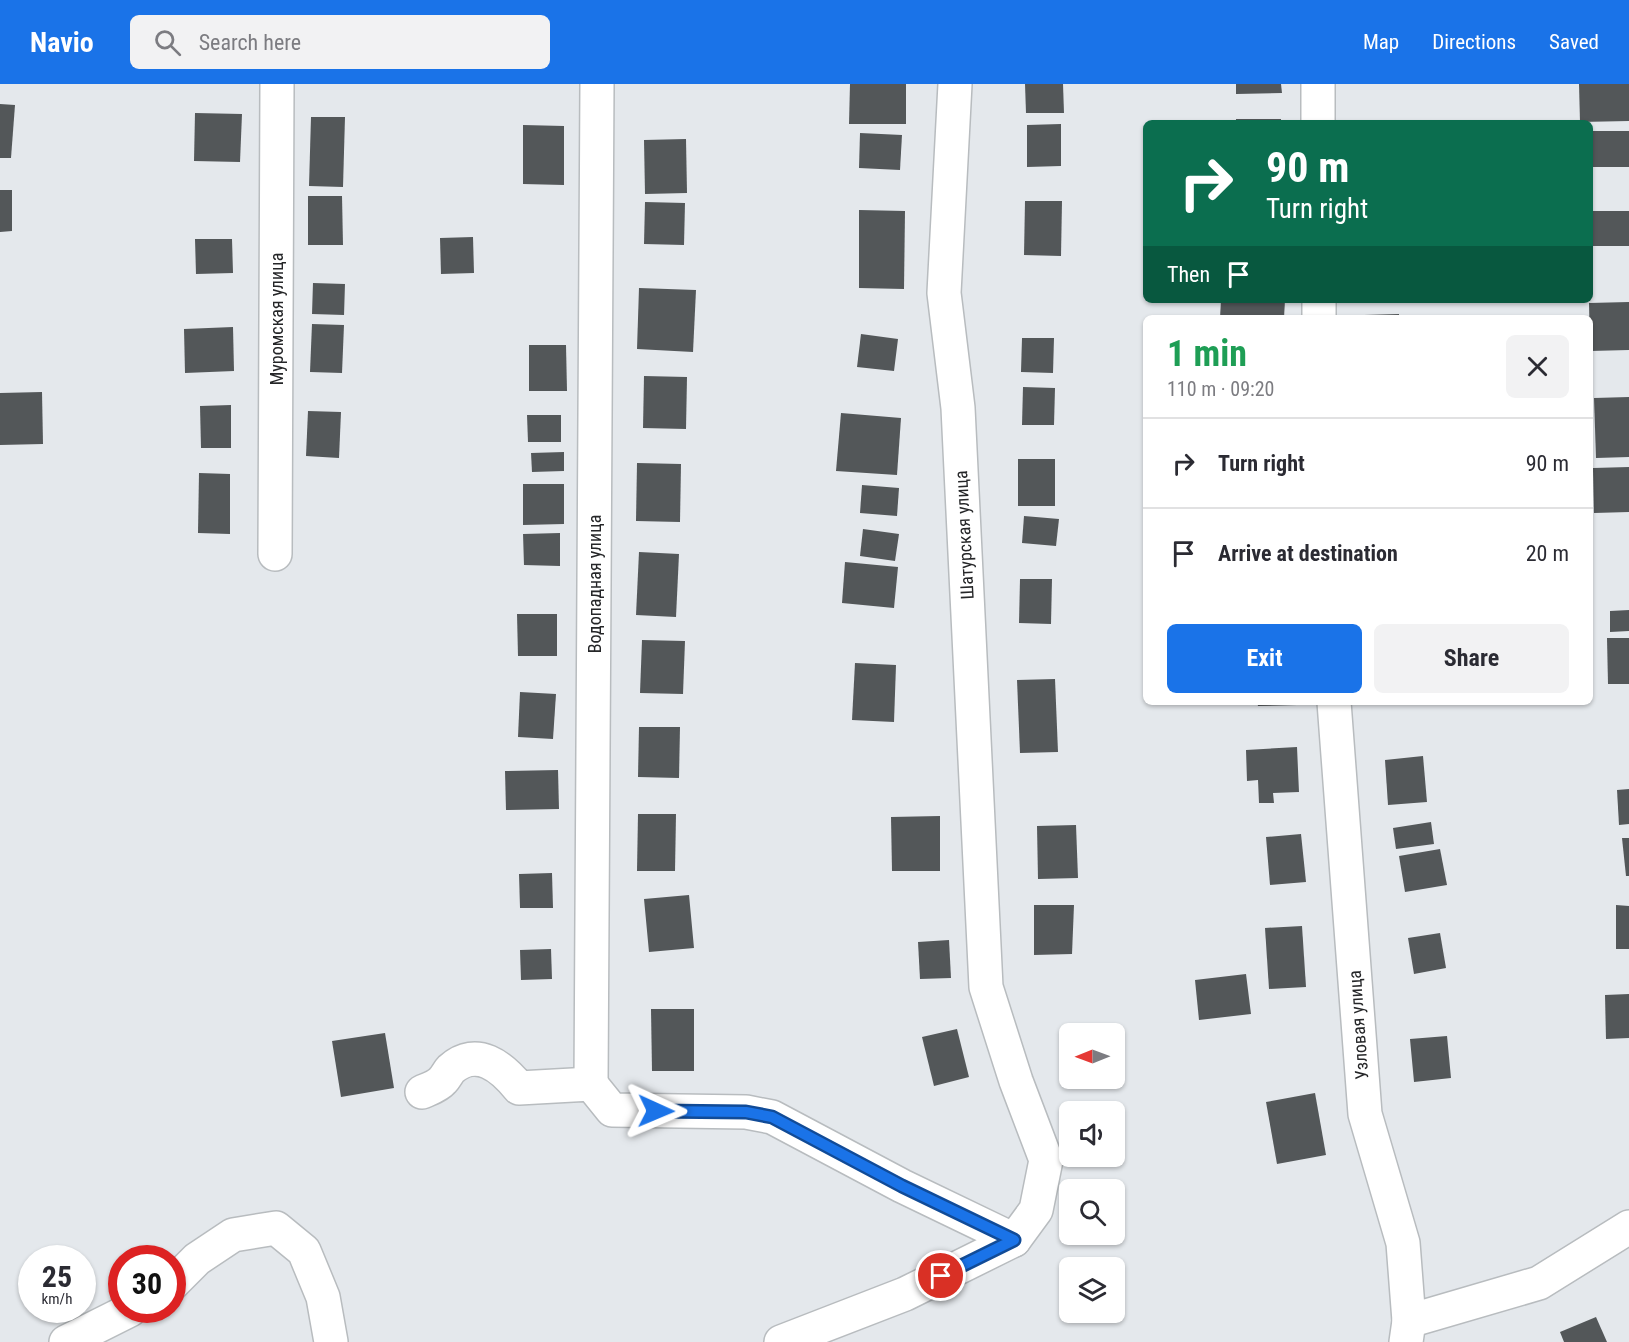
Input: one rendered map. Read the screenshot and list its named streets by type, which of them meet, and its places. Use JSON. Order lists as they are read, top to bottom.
{
  "streets": {
    "street": [
      "Муромская улица",
      "Шатурская улица",
      "Водопадная улица",
      "Узловая улица"
    ]
  },
  "north": "left",
  "page": {
    "header": "Navio",
    "search": "Search here",
    "nav": ["Map", "Directions", "Saved"],
    "turn": ["90 m", "Turn right"],
    "then": "Then",
    "heading": ["1 min", "110 m · 09:20"],
    "list": [
      {
        "name": "Turn right",
        "value": "90 m"
      },
      {
        "name": "Arrive at destination",
        "value": "20 m"
      }
    ],
    "buttons": ["Exit", "Share"],
    "speed": "25 km/h",
    "limit": "30"
  }
}
